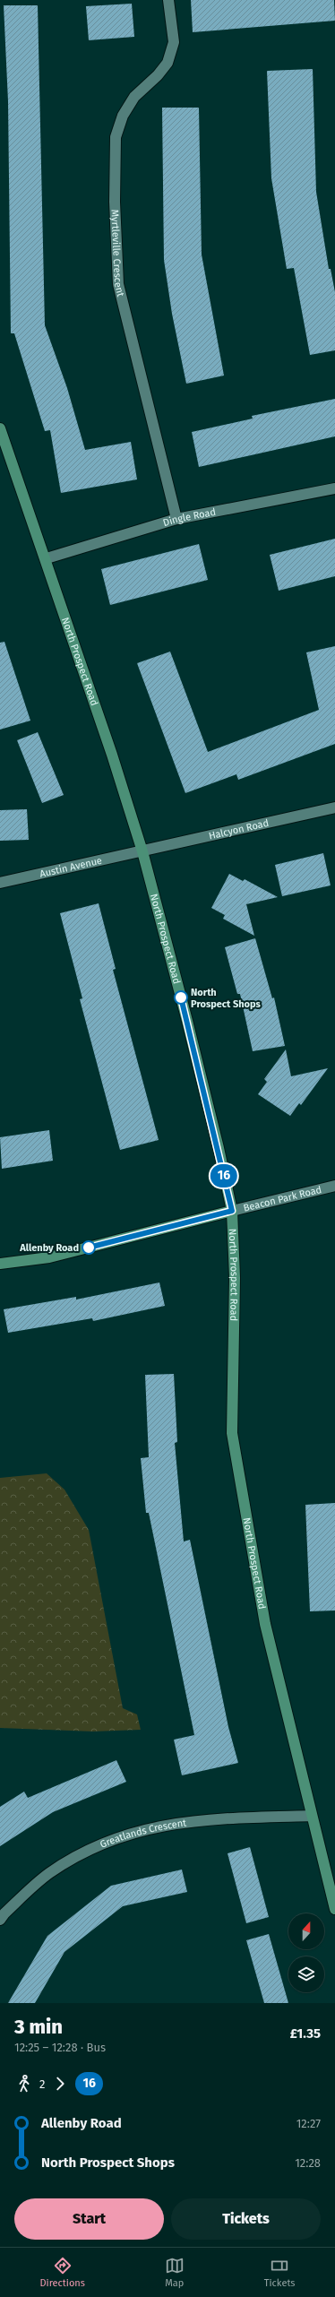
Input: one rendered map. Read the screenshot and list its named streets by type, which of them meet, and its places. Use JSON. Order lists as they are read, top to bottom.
{
  "streets": {
    "street": [
      "Myrtleville Crescent",
      "Dingle Road",
      "North Prospect Road",
      "Halcyon Road",
      "Austin Avenue",
      "Beacon Park Road",
      "Greatlands Crescent"
    ]
  },
  "crossings": [
    ["Myrtleville Crescent", "Dingle Road"],
    ["Dingle Road", "North Prospect Road"],
    ["North Prospect Road", "Halcyon Road"],
    ["North Prospect Road", "Austin Avenue"],
    ["North Prospect Road", "Beacon Park Road"],
    ["North Prospect Road", "Greatlands Crescent"],
    ["Halcyon Road", "Austin Avenue"]
  ],
  "places": ["North Prospect Shops", "Allenby Road"],
  "lines": ["bus line 16"],
  "north": "top",
  "page": {
    "on_map": "16",
    "heading": ["3 min", "12:25 – 12:28 · Bus", "£1.35"],
    "legs": ["2", "16"],
    "list": [
      {
        "name": "Allenby Road",
        "value": "12:27"
      },
      {
        "name": "North Prospect Shops",
        "value": "12:28"
      }
    ],
    "buttons": ["Start", "Tickets"],
    "tabs": ["Directions", "Map", "Tickets"]
  }
}
